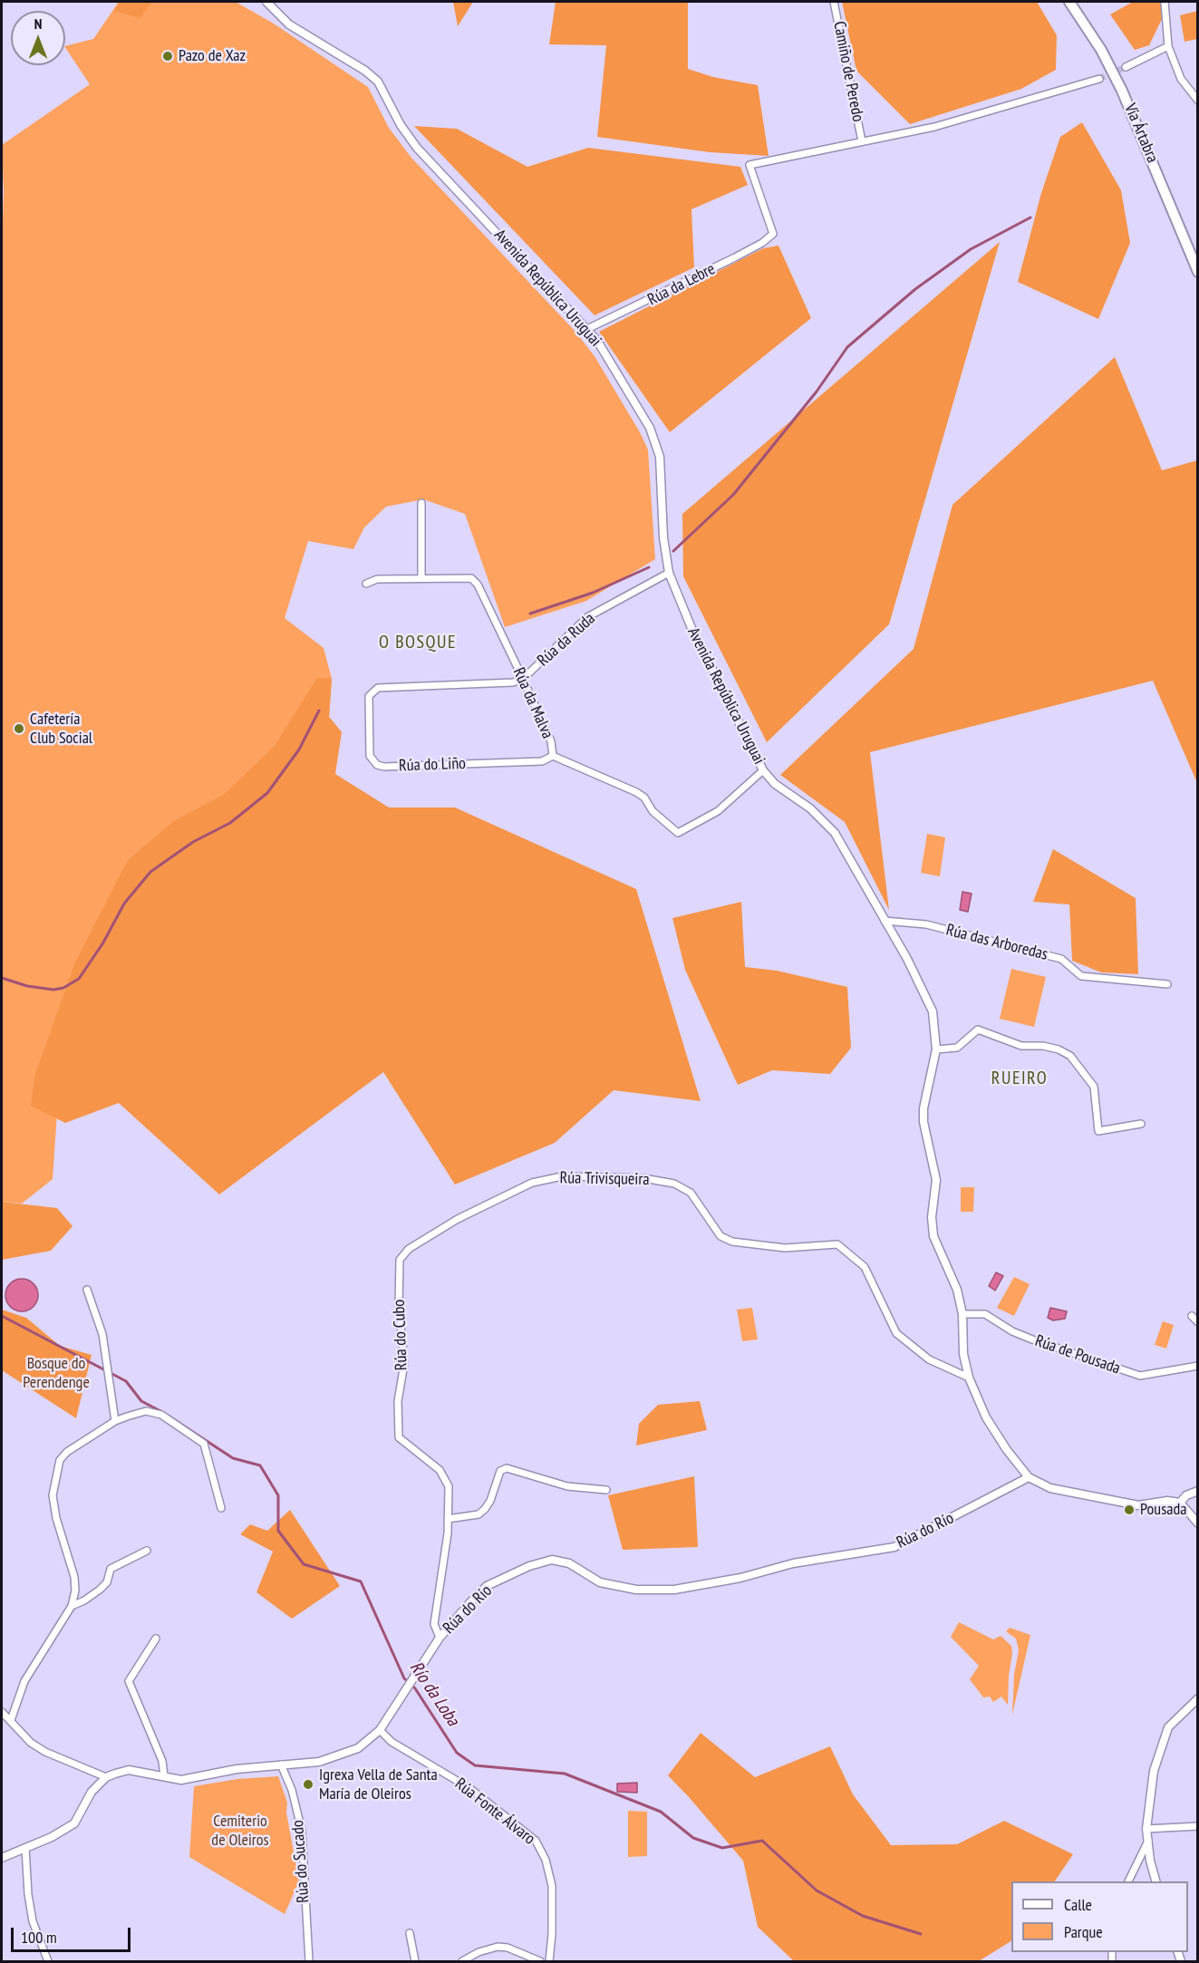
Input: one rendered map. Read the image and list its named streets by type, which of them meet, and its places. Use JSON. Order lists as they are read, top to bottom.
{
  "streets": {
    "highway": ["Vía Ártabra"],
    "street": [
      "Camiño de Peredo",
      "Rúa da Lebre",
      "Avenida República Uruguai",
      "Rúa da Ruda",
      "Rúa da Malva",
      "Rúa do Liño",
      "Rúa das Arboredas",
      "Rúa Trivisqueira",
      "Rúa do Cubo",
      "Rúa de Pousada",
      "Rúa do Río",
      "Rúa Fonte Álvaro",
      "Rúa do Sucado"
    ]
  },
  "crossings": [
    ["Camiño de Peredo", "Rúa da Lebre"],
    ["Rúa da Lebre", "Avenida República Uruguai"],
    ["Avenida República Uruguai", "Rúa da Ruda"],
    ["Avenida República Uruguai", "Rúa da Malva"],
    ["Avenida República Uruguai", "Rúa das Arboredas"],
    ["Avenida República Uruguai", "Rúa Trivisqueira"],
    ["Avenida República Uruguai", "Rúa de Pousada"],
    ["Avenida República Uruguai", "Rúa do Río"],
    ["Rúa da Ruda", "Rúa da Malva"],
    ["Rúa da Ruda", "Rúa do Liño"],
    ["Rúa da Malva", "Rúa do Liño"],
    ["Rúa Trivisqueira", "Rúa do Cubo"],
    ["Rúa do Cubo", "Rúa do Río"],
    ["Rúa do Río", "Rúa Fonte Álvaro"],
    ["Rúa do Río", "Rúa do Sucado"]
  ],
  "districts": ["O BOSQUE", "RUEIRO"],
  "water": ["Río da Loba"],
  "parks": ["Bosque do Perendenge", "Cemiterio de Oleiros"],
  "places": [
    "Pazo de Xaz",
    "Cafetería Club Social",
    "Pousada",
    "Igrexa Vella de Santa María de Oleiros"
  ],
  "legend": ["Calle", "Parque"],
  "scale_bar": "100 m",
  "north": "top"
}
